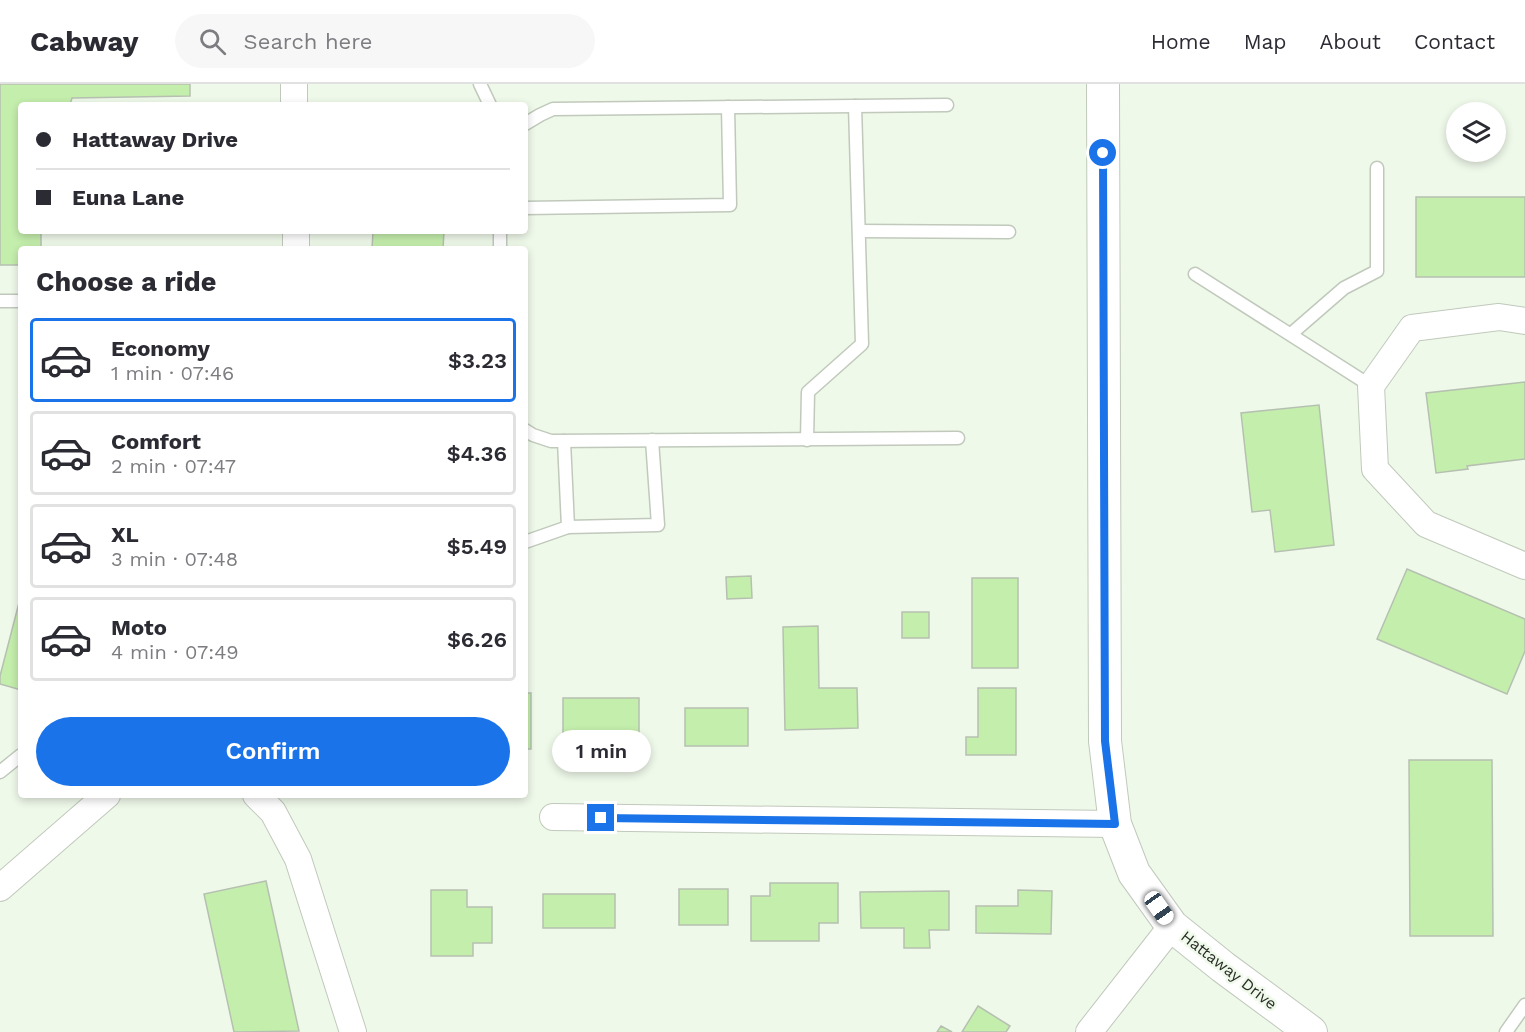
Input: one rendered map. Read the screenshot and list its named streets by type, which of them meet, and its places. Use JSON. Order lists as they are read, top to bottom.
{
  "streets": {
    "street": ["Hattaway Drive"]
  },
  "page": {
    "header": "Cabway",
    "search": "Search here",
    "nav": [
      "Home",
      "Map",
      "About",
      "Contact"
    ],
    "banner": ["Hattaway Drive", "Euna Lane"],
    "heading": "Choose a ride",
    "list": [
      {
        "name": "Economy",
        "note": "1 min · 07:46",
        "value": "$3.23"
      },
      {
        "name": "Comfort",
        "note": "2 min · 07:47",
        "value": "$4.36"
      },
      {
        "name": "XL",
        "note": "3 min · 07:48",
        "value": "$5.49"
      },
      {
        "name": "Moto",
        "note": "4 min · 07:49",
        "value": "$6.26"
      }
    ],
    "buttons": "Confirm",
    "bubble": "1 min"
  }
}
